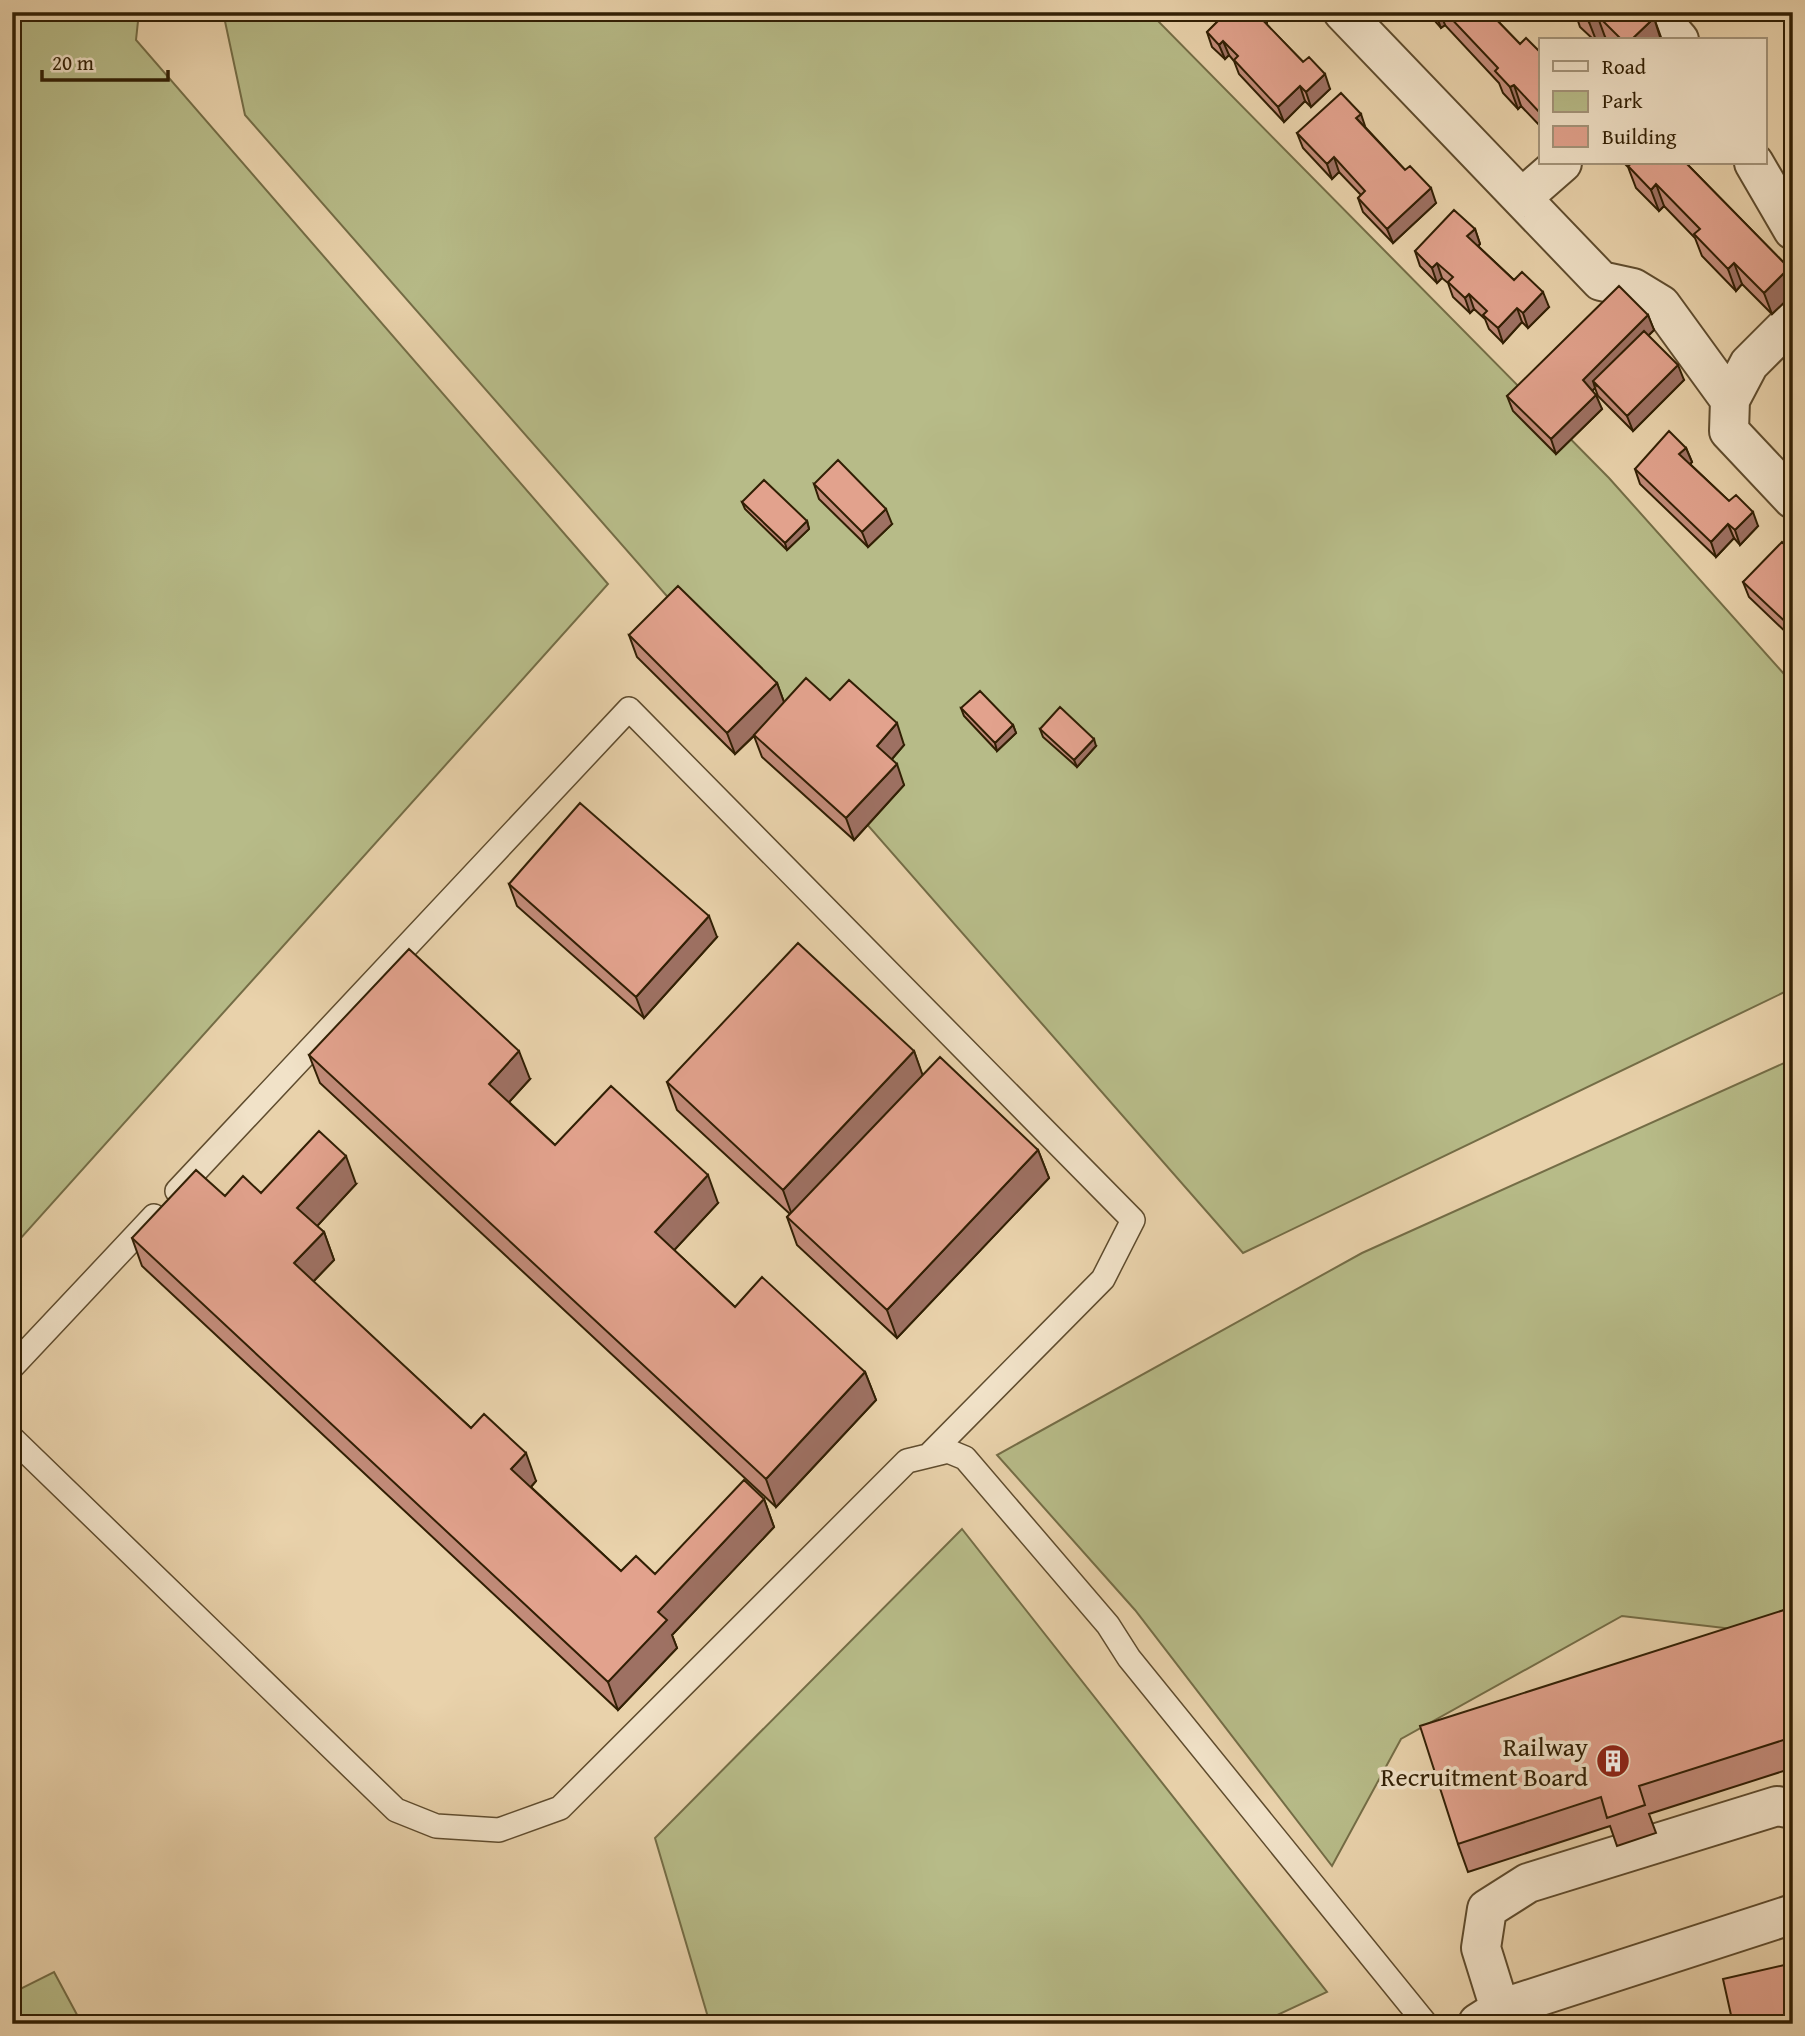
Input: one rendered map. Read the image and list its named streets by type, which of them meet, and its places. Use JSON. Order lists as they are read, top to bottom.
{
  "places": {
    "building": ["Railway Recruitment Board"]
  },
  "legend": ["Road", "Park", "Building"],
  "scale_bar": "20 m"
}
